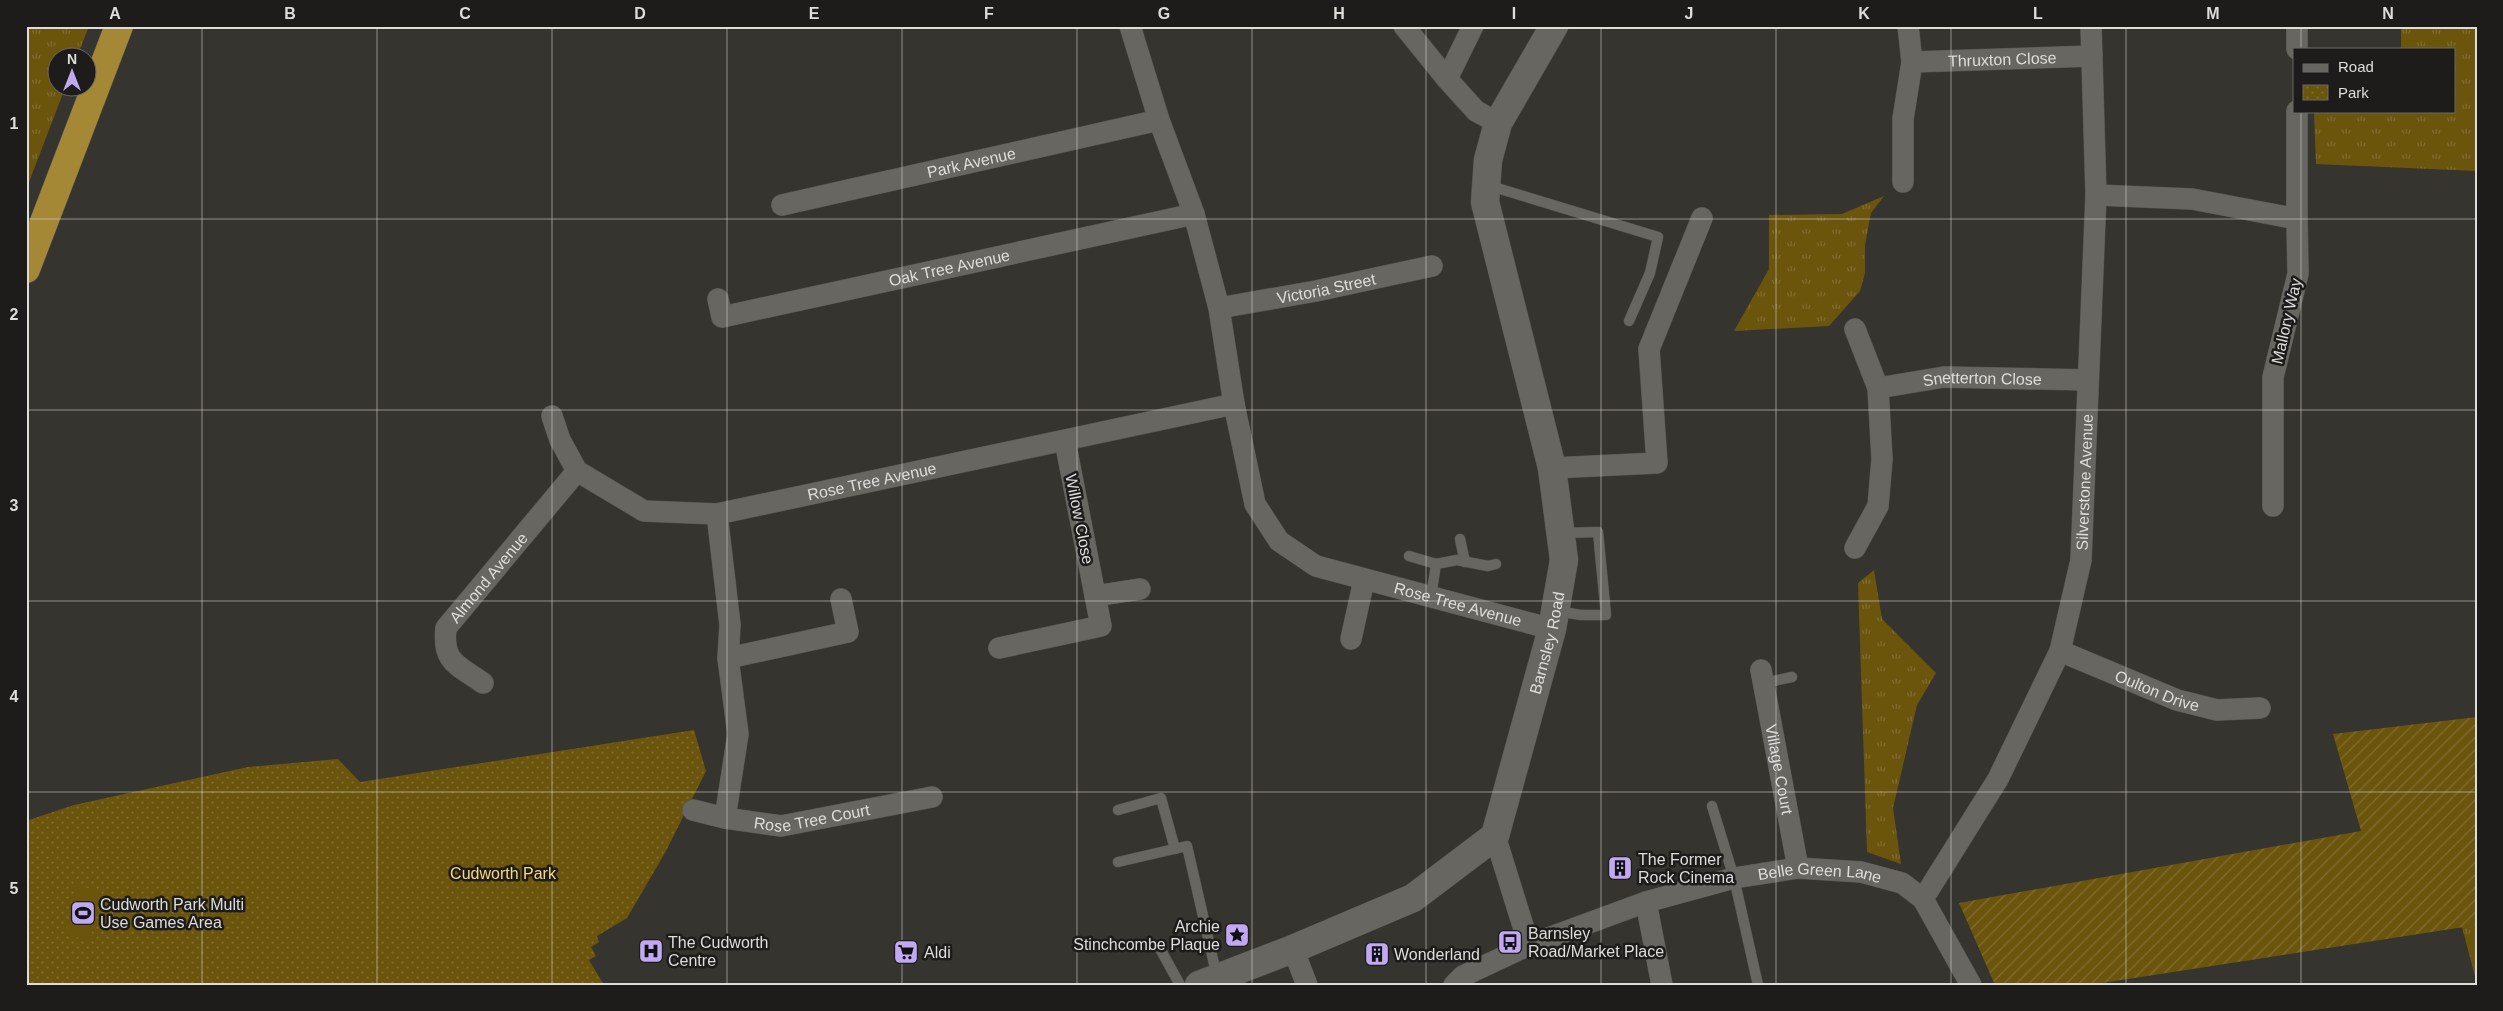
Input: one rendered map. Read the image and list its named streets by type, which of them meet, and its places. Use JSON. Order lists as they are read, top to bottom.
{
  "streets": {
    "street": [
      "Thruxton Close",
      "Park Avenue",
      "Oak Tree Avenue",
      "Victoria Street",
      "Mallory Way",
      "Snetterton Close",
      "Rose Tree Avenue",
      "Silverstone Avenue",
      "Willow Close",
      "Almond Avenue",
      "Barnsley Road",
      "Oulton Drive",
      "Village Court",
      "Rose Tree Court",
      "Belle Green Lane"
    ]
  },
  "crossings": [
    ["Thruxton Close", "Silverstone Avenue"],
    ["Oak Tree Avenue", "Rose Tree Avenue"],
    ["Victoria Street", "Rose Tree Avenue"],
    ["Snetterton Close", "Silverstone Avenue"],
    ["Rose Tree Avenue", "Willow Close"],
    ["Rose Tree Avenue", "Almond Avenue"],
    ["Rose Tree Avenue", "Barnsley Road"],
    ["Silverstone Avenue", "Oulton Drive"],
    ["Silverstone Avenue", "Belle Green Lane"],
    ["Village Court", "Belle Green Lane"]
  ],
  "parks": ["Cudworth Park"],
  "places": {
    "building": ["The Former Rock Cinema", "Wonderland"],
    "sports": ["Cudworth Park Multi Use Games Area"],
    "place": ["Archie Stinchcombe Plaque"],
    "bus stop": ["Barnsley Road/Market Place"],
    "hospital": ["The Cudworth Centre"],
    "supermarket": ["Aldi"]
  },
  "legend": ["Road", "Park"],
  "north": "top",
  "grid": {
    "columns": [
      "A",
      "B",
      "C",
      "D",
      "E",
      "F",
      "G",
      "H",
      "I",
      "J",
      "K",
      "L",
      "M",
      "N"
    ],
    "rows": [
      "1",
      "2",
      "3",
      "4",
      "5"
    ]
  }
}
